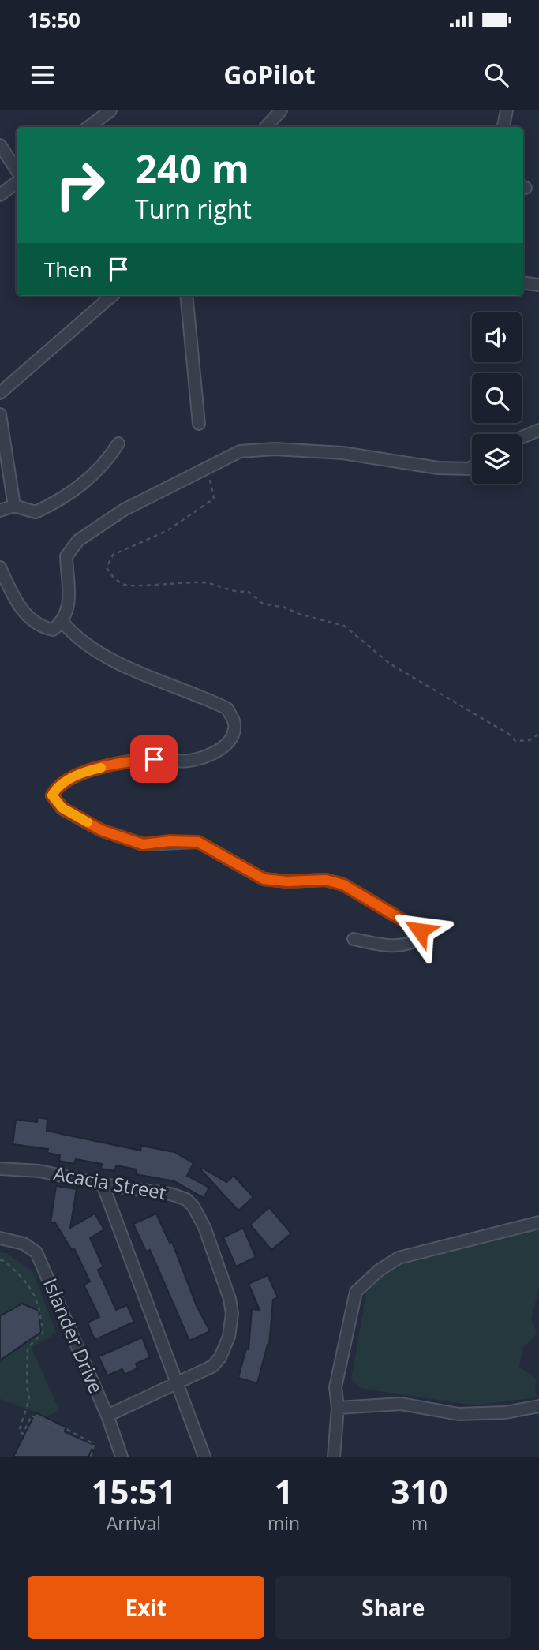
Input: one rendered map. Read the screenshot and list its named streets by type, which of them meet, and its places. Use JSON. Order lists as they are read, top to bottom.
{
  "streets": {
    "street": ["Acacia Street", "Islander Drive"]
  },
  "crossings": [
    ["Acacia Street", "Islander Drive"]
  ],
  "page": {
    "status": "15:50",
    "header": "GoPilot",
    "turn": ["240 m", "Turn right"],
    "then": "Then",
    "eta": [
      "15:51",
      "Arrival",
      "1",
      "min",
      "310",
      "m"
    ],
    "buttons": ["Exit", "Share"]
  }
}
